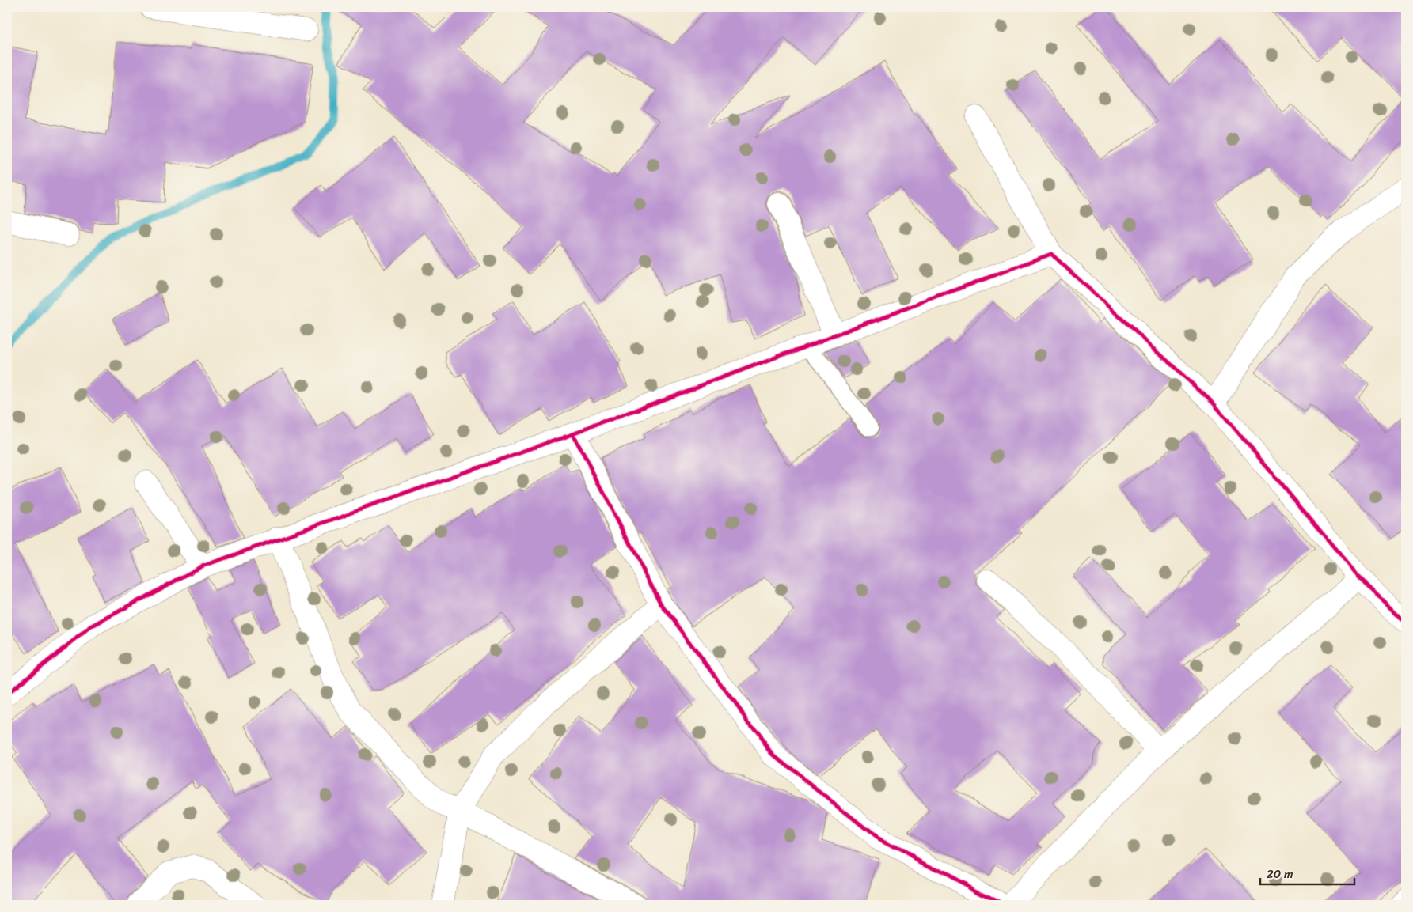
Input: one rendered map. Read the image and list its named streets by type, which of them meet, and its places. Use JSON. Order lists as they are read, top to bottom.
{
  "scale_bar": "20 m"
}
